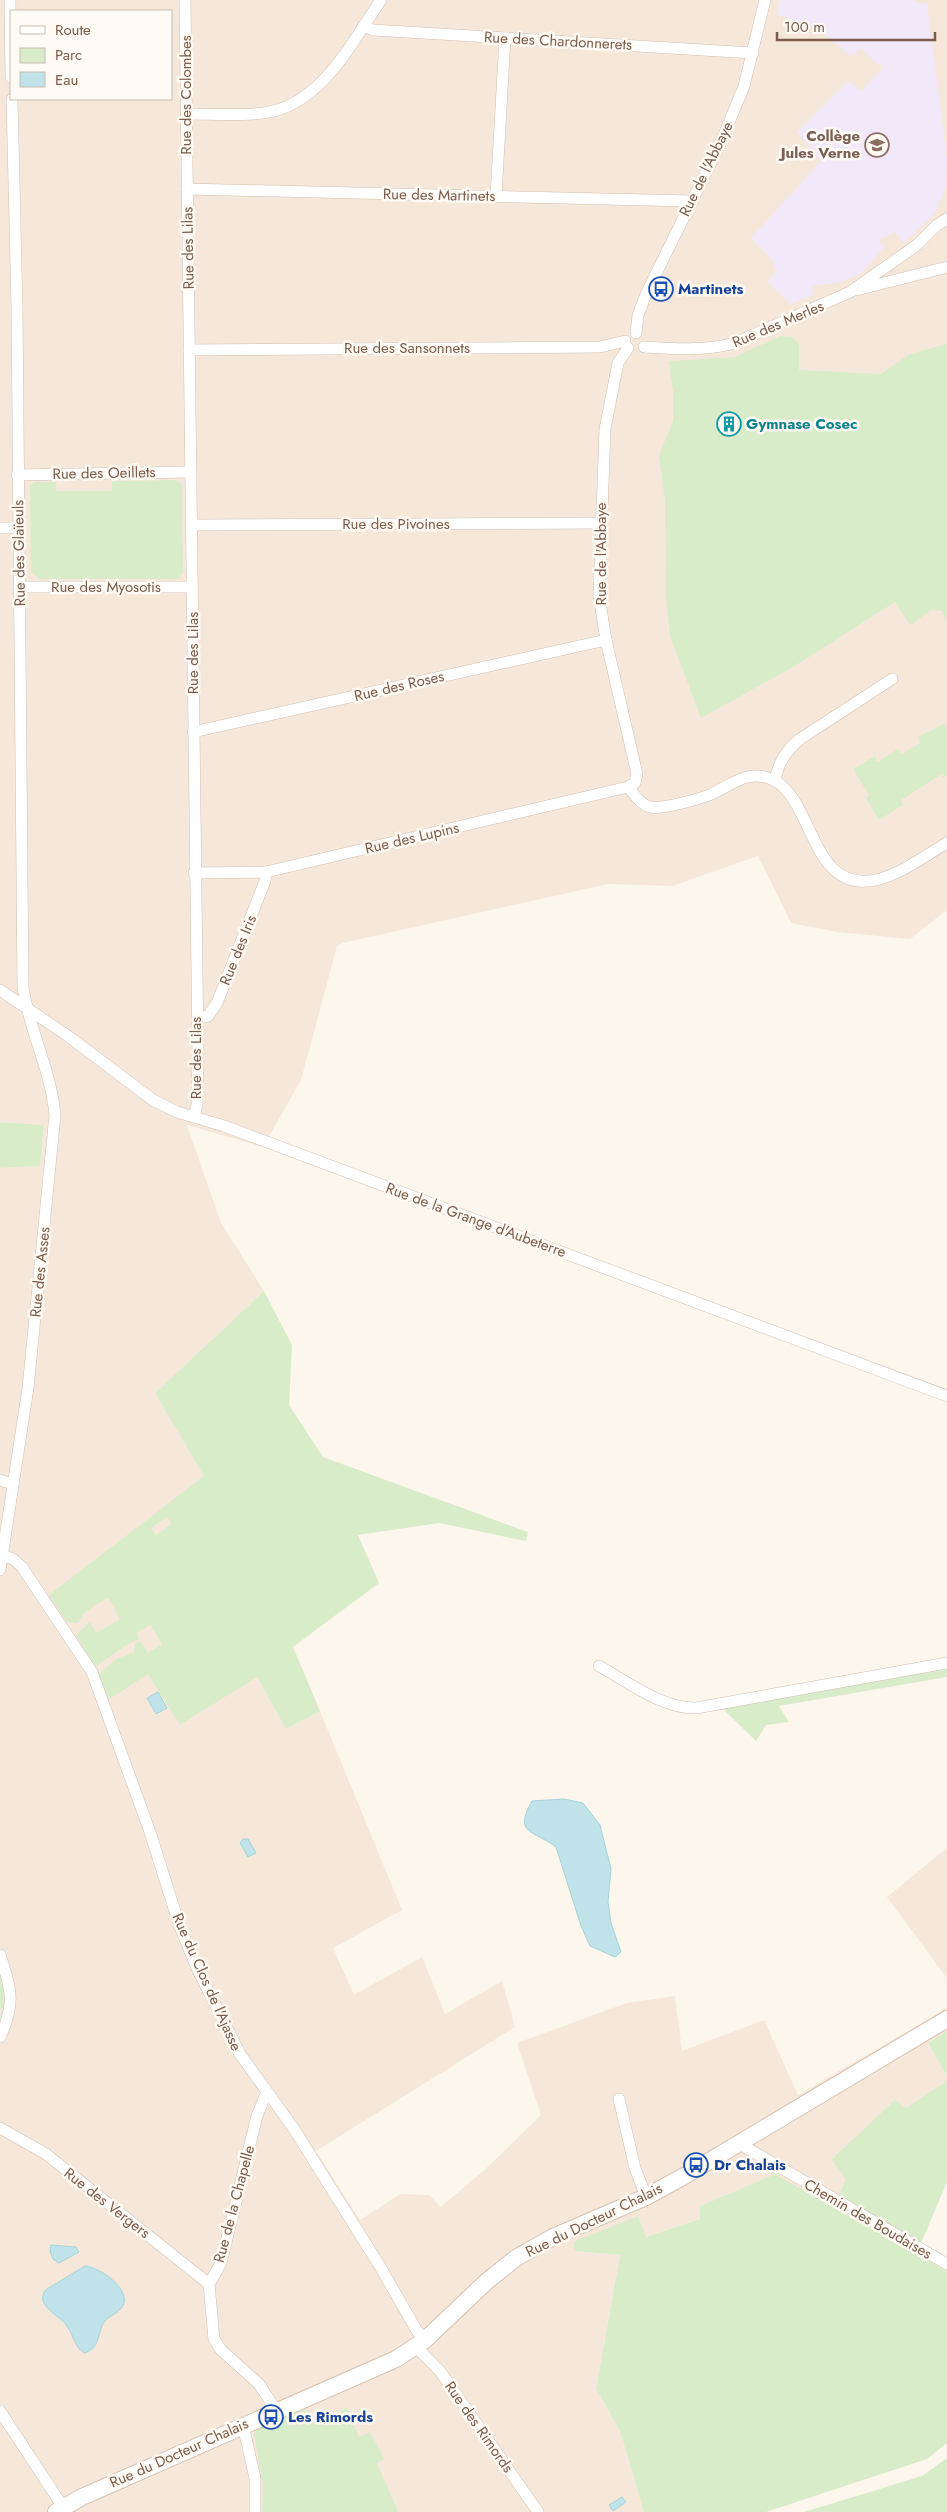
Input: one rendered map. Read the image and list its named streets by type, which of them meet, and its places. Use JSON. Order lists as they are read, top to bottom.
{
  "streets": {
    "main road": ["Rue du Docteur Chalais"],
    "street": [
      "Rue des Chardonnerets",
      "Rue des Colombes",
      "Rue de l'Abbaye",
      "Rue des Martinets",
      "Rue des Lilas",
      "Rue des Merles",
      "Rue des Sansonnets",
      "Rue des Oeillets",
      "Rue des Pivoines",
      "Rue des Glaïeuls",
      "Rue des Myosotis",
      "Rue des Roses",
      "Rue des Lupins",
      "Rue des Iris",
      "Rue de la Grange d'Aubeterre",
      "Rue des Asses",
      "Rue du Clos de l'Ajasse",
      "Rue des Vergers",
      "Rue de la Chapelle",
      "Chemin des Boudaises",
      "Rue des Rimords"
    ]
  },
  "crossings": [
    ["Rue des Chardonnerets", "Rue de l'Abbaye"],
    ["Rue des Colombes", "Rue des Martinets"],
    ["Rue des Colombes", "Rue des Lilas"],
    ["Rue de l'Abbaye", "Rue des Martinets"],
    ["Rue de l'Abbaye", "Rue des Merles"],
    ["Rue de l'Abbaye", "Rue des Sansonnets"],
    ["Rue de l'Abbaye", "Rue des Pivoines"],
    ["Rue de l'Abbaye", "Rue des Roses"],
    ["Rue de l'Abbaye", "Rue des Lupins"],
    ["Rue des Martinets", "Rue des Lilas"],
    ["Rue des Lilas", "Rue des Sansonnets"],
    ["Rue des Lilas", "Rue des Oeillets"],
    ["Rue des Lilas", "Rue des Pivoines"],
    ["Rue des Lilas", "Rue des Myosotis"],
    ["Rue des Lilas", "Rue des Roses"],
    ["Rue des Lilas", "Rue des Lupins"],
    ["Rue des Lilas", "Rue des Iris"],
    ["Rue des Lilas", "Rue de la Grange d'Aubeterre"],
    ["Rue des Merles", "Rue des Sansonnets"],
    ["Rue des Oeillets", "Rue des Glaïeuls"],
    ["Rue des Glaïeuls", "Rue des Myosotis"],
    ["Rue des Glaïeuls", "Rue de la Grange d'Aubeterre"],
    ["Rue des Glaïeuls", "Rue des Asses"],
    ["Rue des Lupins", "Rue des Iris"],
    ["Rue de la Grange d'Aubeterre", "Rue des Asses"],
    ["Rue des Asses", "Rue du Clos de l'Ajasse"],
    ["Rue du Clos de l'Ajasse", "Rue de la Chapelle"],
    ["Rue du Clos de l'Ajasse", "Rue du Docteur Chalais"],
    ["Rue du Clos de l'Ajasse", "Rue des Rimords"],
    ["Rue des Vergers", "Rue de la Chapelle"],
    ["Chemin des Boudaises", "Rue du Docteur Chalais"],
    ["Rue du Docteur Chalais", "Rue des Rimords"]
  ],
  "places": {
    "school or university": ["Collège Jules Verne"],
    "bus stop": ["Martinets", "Dr Chalais", "Les Rimords"],
    "building": ["Gymnase Cosec"]
  },
  "legend": ["Route", "Parc", "Eau"],
  "scale_bar": "100 m"
}
